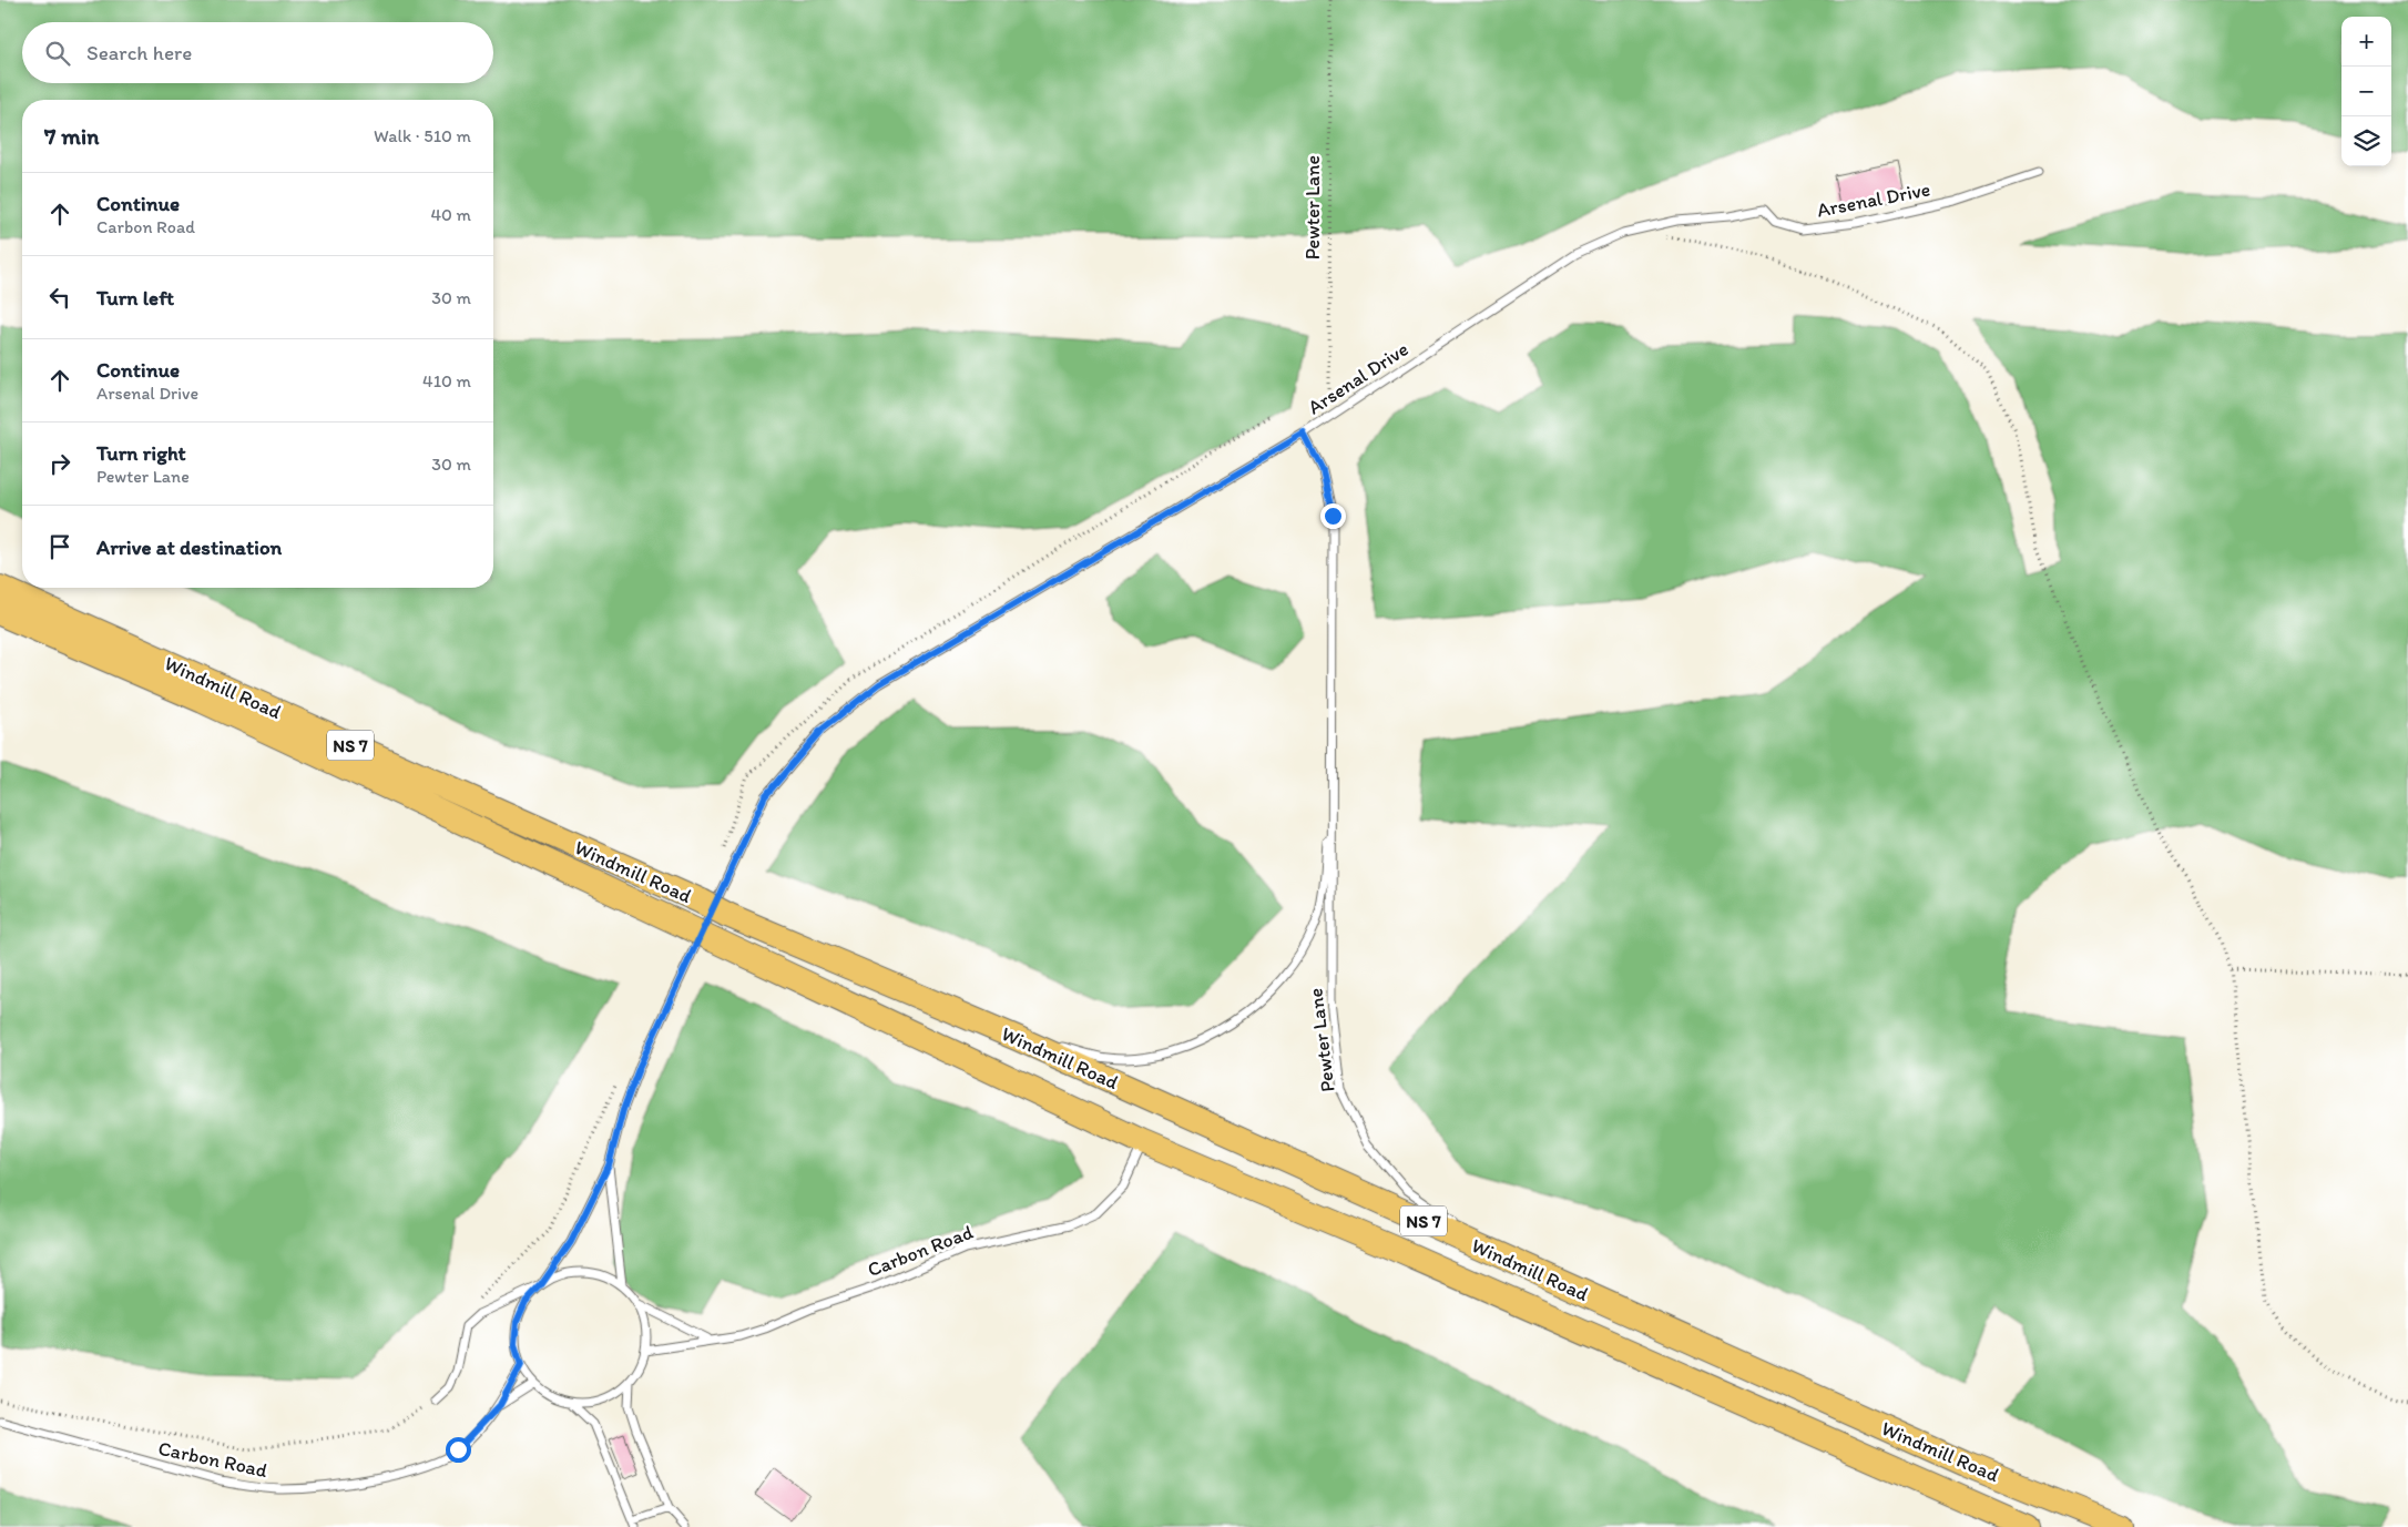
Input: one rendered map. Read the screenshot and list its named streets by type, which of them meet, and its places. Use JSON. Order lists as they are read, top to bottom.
{
  "streets": {
    "highway": ["Windmill Road", "NS 7"],
    "lane": ["Arsenal Drive", "Pewter Lane", "Carbon Road"]
  },
  "crossings": [
    ["Arsenal Drive", "Pewter Lane"],
    ["Arsenal Drive", "Carbon Road"],
    ["Pewter Lane", "Windmill Road"],
    ["Windmill Road", "Carbon Road"]
  ],
  "page": {
    "map_buttons": ["+", "−"],
    "search": "Search here",
    "heading": ["7 min", "Walk · 510 m"],
    "list": [
      ["Continue", "Carbon Road", "40 m"],
      ["Turn left", "30 m"],
      ["Continue", "Arsenal Drive", "410 m"],
      ["Turn right", "Pewter Lane", "30 m"],
      "Arrive at destination"
    ]
  }
}
